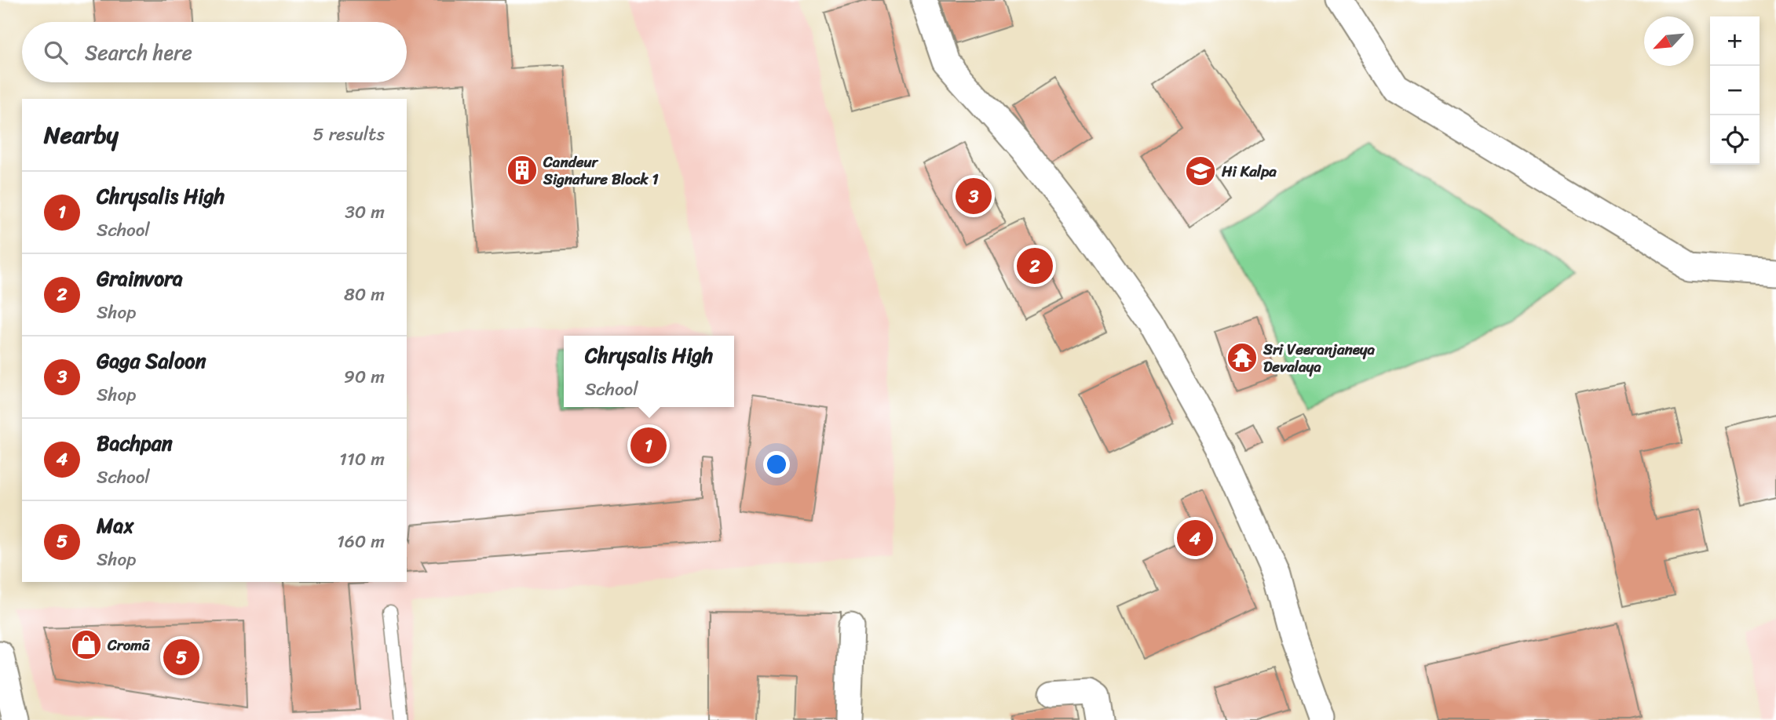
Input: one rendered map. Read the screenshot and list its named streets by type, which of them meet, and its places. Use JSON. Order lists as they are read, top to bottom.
{
  "places": {
    "building": ["Candeur Signature Block 1"],
    "school or university": ["Hi Kalpa"],
    "temple": ["Sri Veeranjaneya Devalaya"],
    "shop": ["Cromā"]
  },
  "north": "bottom left",
  "page": {
    "map_buttons": ["+", "−"],
    "search": "Search here",
    "heading": ["Nearby", "5 results"],
    "list": [
      {
        "mark": "1",
        "name": "Chrysalis High",
        "note": "School",
        "value": "30 m"
      },
      {
        "mark": "2",
        "name": "Grainvora",
        "note": "Shop",
        "value": "80 m"
      },
      {
        "mark": "3",
        "name": "Gaga Saloon",
        "note": "Shop",
        "value": "90 m"
      },
      {
        "mark": "4",
        "name": "Bachpan",
        "note": "School",
        "value": "110 m"
      },
      {
        "mark": "5",
        "name": "Max",
        "note": "Shop",
        "value": "160 m"
      }
    ],
    "pins": [
      "3",
      "2",
      "1",
      "4",
      "5"
    ],
    "popup": ["Chrysalis High", "School"]
  }
}
